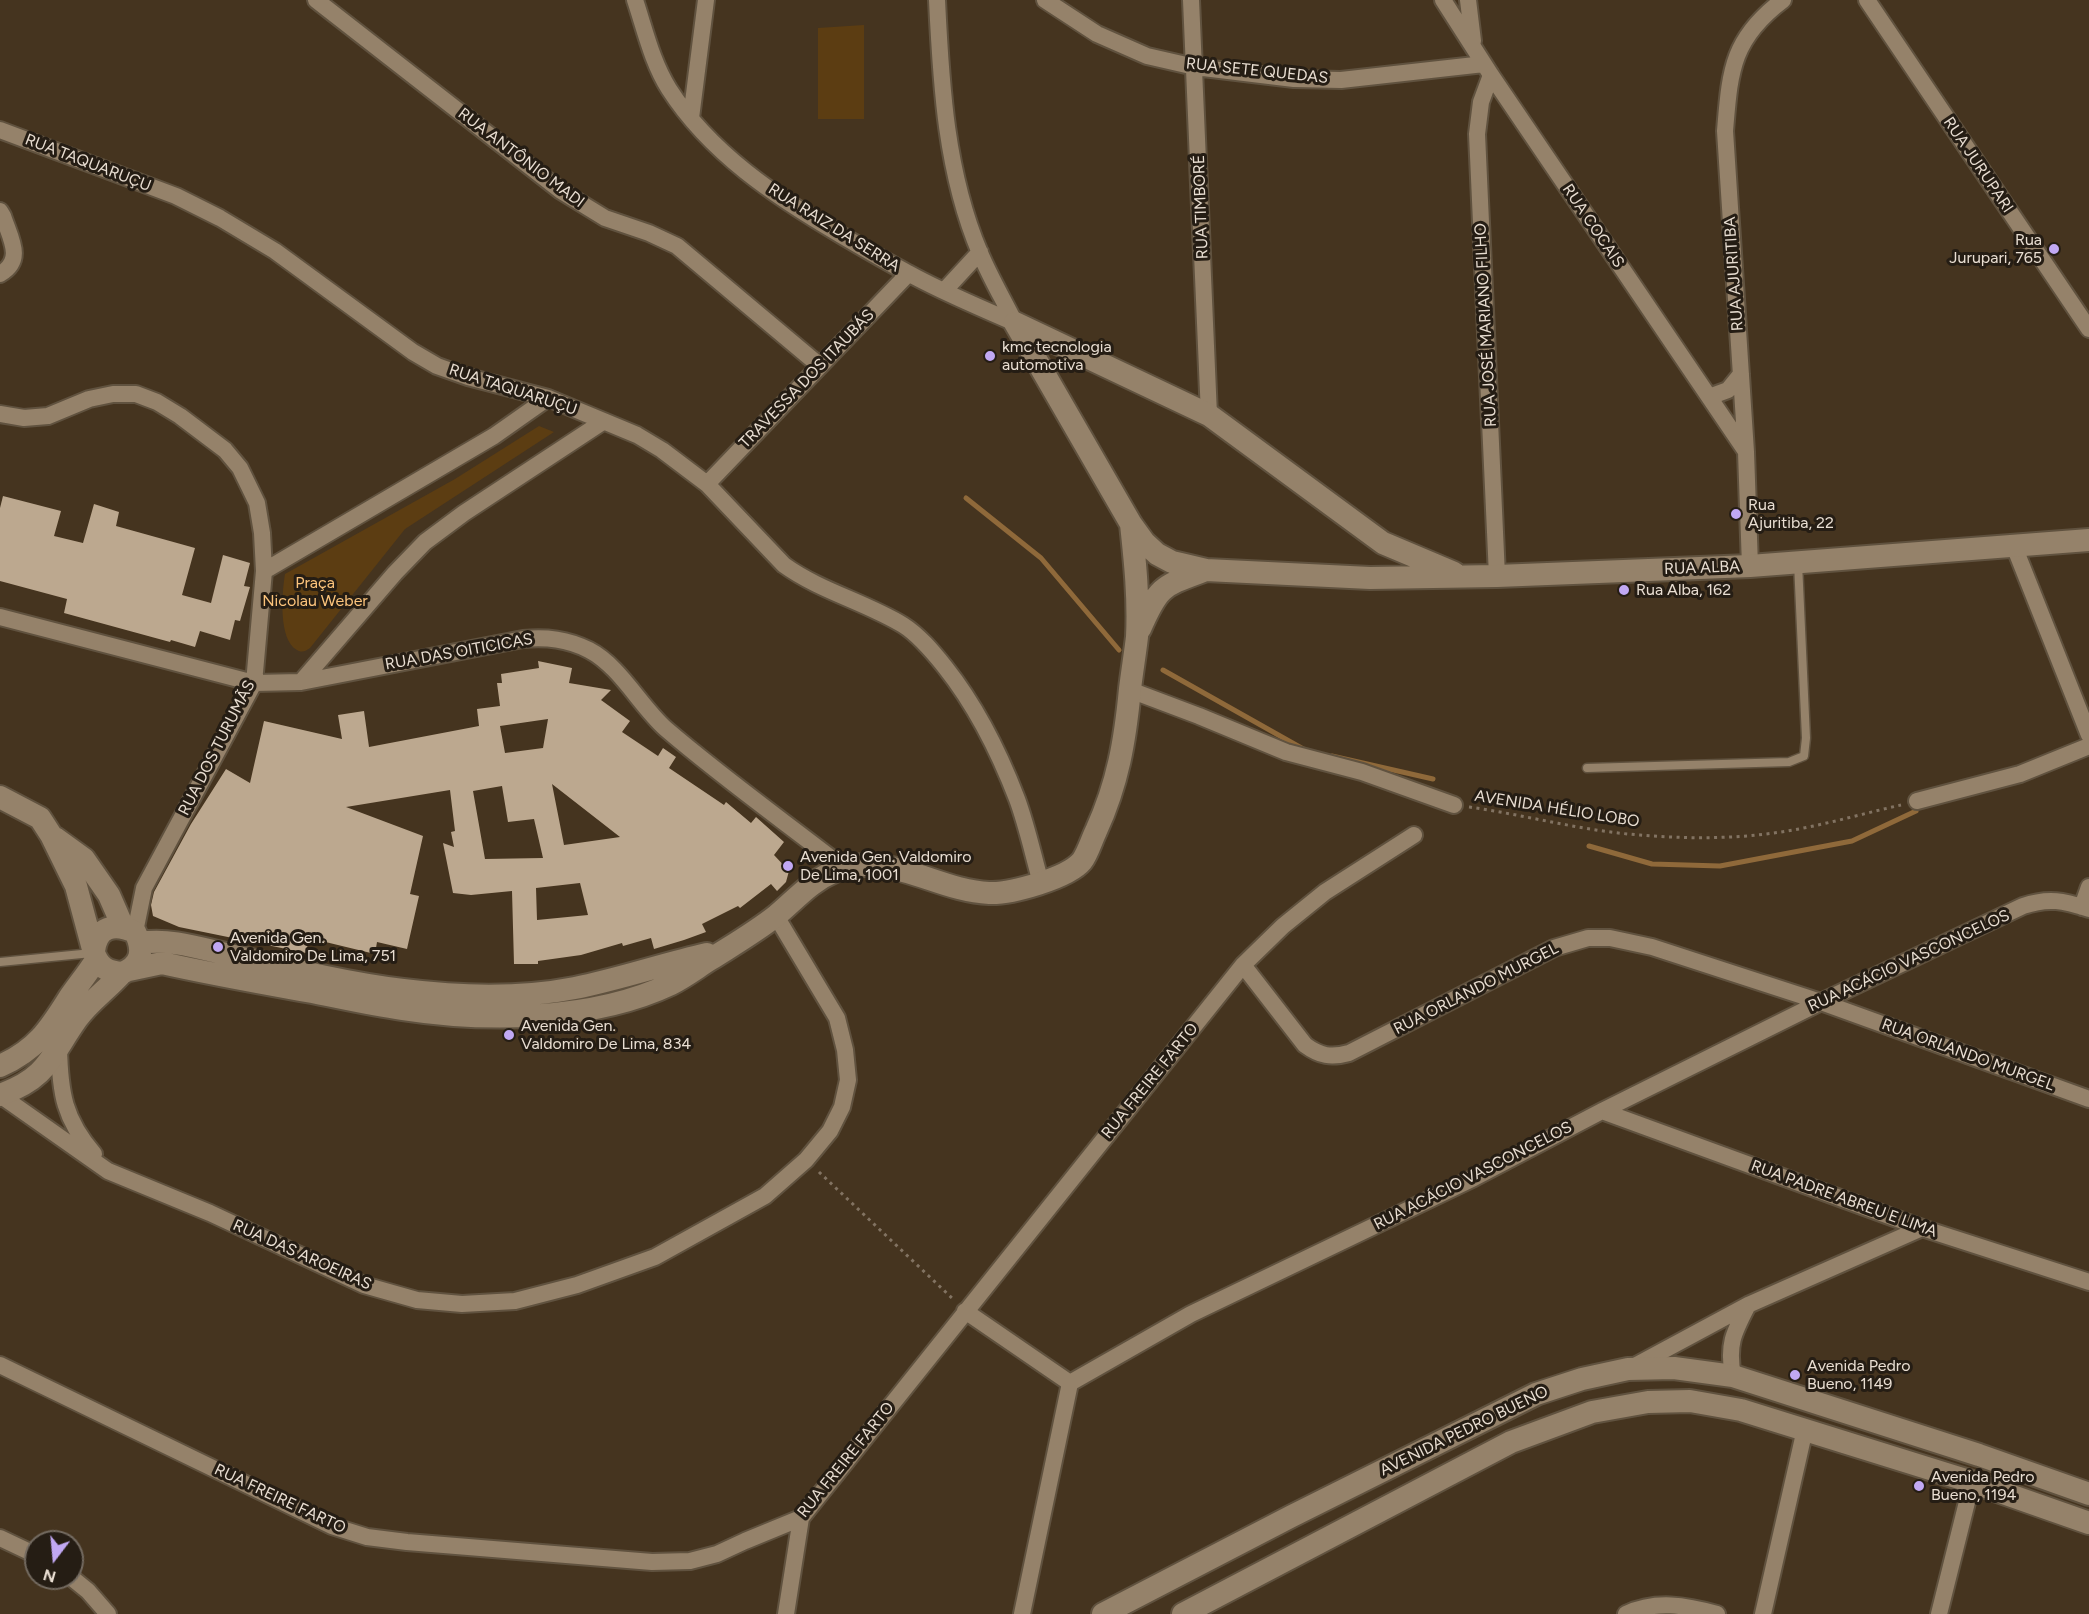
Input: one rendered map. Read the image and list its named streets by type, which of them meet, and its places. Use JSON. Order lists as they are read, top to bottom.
{
  "streets": {
    "street": [
      "RUA SETE QUEDAS",
      "RUA ANTÔNIO MADI",
      "RUA TAQUARUÇU",
      "RUA JURUPARI",
      "RUA TIMBORÉ",
      "RUA COCAIS",
      "RUA RAIZ DA SERRA",
      "RUA AJURITIBA",
      "RUA JOSÉ MARIANO FILHO",
      "TRAVESSA DOS ITAUBÁS",
      "RUA ALBA",
      "RUA DAS OITICICAS",
      "RUA DOS TURUMÃS",
      "RUA ACÁCIO VASCONCELOS",
      "RUA ORLANDO MURGEL",
      "RUA FREIRE FARTO",
      "RUA PADRE ABREU E LIMA",
      "RUA DAS AROEIRAS",
      "AVENIDA PEDRO BUENO"
    ],
    "path": ["AVENIDA HÉLIO LOBO"]
  },
  "crossings": [
    ["RUA SETE QUEDAS", "RUA TIMBORÉ"],
    ["RUA SETE QUEDAS", "RUA COCAIS"],
    ["RUA SETE QUEDAS", "RUA JOSÉ MARIANO FILHO"],
    ["RUA ANTÔNIO MADI", "TRAVESSA DOS ITAUBÁS"],
    ["RUA TAQUARUÇU", "TRAVESSA DOS ITAUBÁS"],
    ["RUA COCAIS", "RUA AJURITIBA"],
    ["RUA COCAIS", "RUA JOSÉ MARIANO FILHO"],
    ["RUA RAIZ DA SERRA", "TRAVESSA DOS ITAUBÁS"],
    ["RUA AJURITIBA", "RUA ALBA"],
    ["RUA JOSÉ MARIANO FILHO", "RUA ALBA"],
    ["RUA DAS OITICICAS", "RUA DOS TURUMÃS"],
    ["RUA ACÁCIO VASCONCELOS", "RUA ORLANDO MURGEL"],
    ["RUA ACÁCIO VASCONCELOS", "RUA PADRE ABREU E LIMA"],
    ["RUA ORLANDO MURGEL", "RUA FREIRE FARTO"]
  ],
  "parks": ["Praça Nicolau Weber"],
  "places": [
    "Rua Jurupari, 765",
    "kmc tecnologia automotiva",
    "Rua Ajuritiba, 22",
    "Rua Alba, 162",
    "Avenida Gen. Valdomiro De Lima, 1001",
    "Avenida Gen. Valdomiro De Lima, 751",
    "Avenida Gen. Valdomiro De Lima, 834",
    "Avenida Pedro Bueno, 1149",
    "Avenida Pedro Bueno, 1194"
  ],
  "north": "bottom"
}
